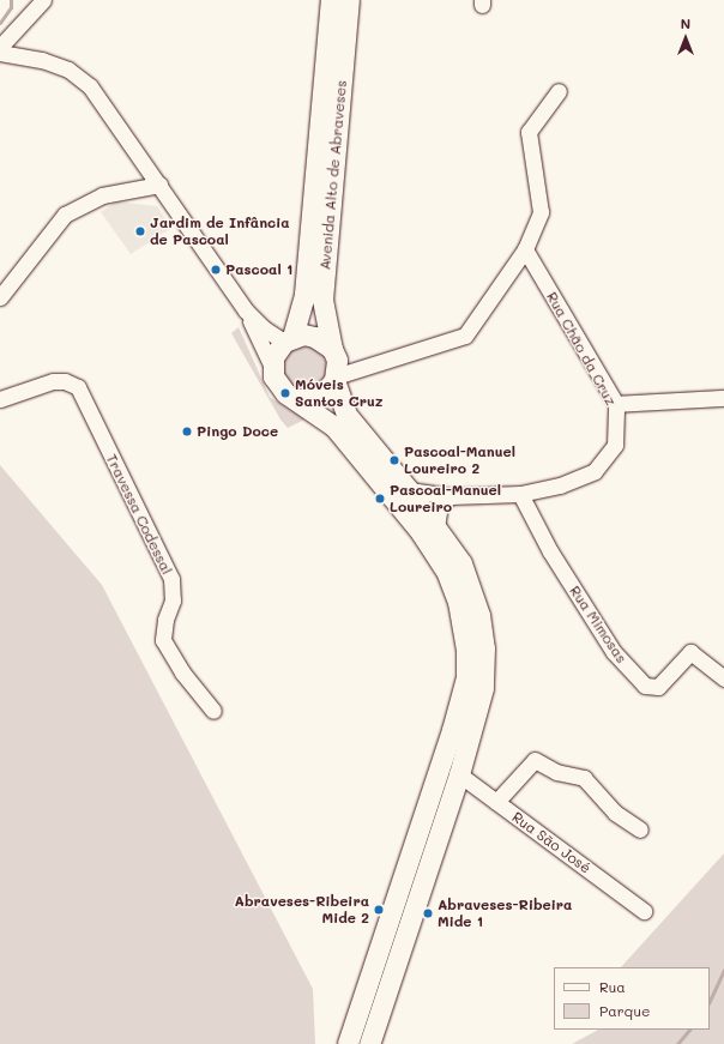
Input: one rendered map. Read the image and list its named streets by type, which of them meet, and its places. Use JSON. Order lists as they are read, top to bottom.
{
  "streets": {
    "main road": ["Avenida Alto de Abraveses"],
    "street": [
      "Rua Chão da Cruz",
      "Travessa Codessal",
      "Rua Mimosas",
      "Rua São José"
    ]
  },
  "crossings": [
    ["Avenida Alto de Abraveses", "Rua Chão da Cruz"],
    ["Avenida Alto de Abraveses", "Rua São José"],
    ["Rua Chão da Cruz", "Rua Mimosas"]
  ],
  "places": [
    "Jardim de Infância de Pascoal",
    "Pascoal 1",
    "Móveis Santos Cruz",
    "Pingo Doce",
    "Pascoal-Manuel Loureiro 2",
    "Pascoal-Manuel Loureiro",
    "Abraveses-Ribeira Mide 2",
    "Abraveses-Ribeira Mide 1"
  ],
  "legend": ["Rua", "Parque"],
  "north": "top"
}
